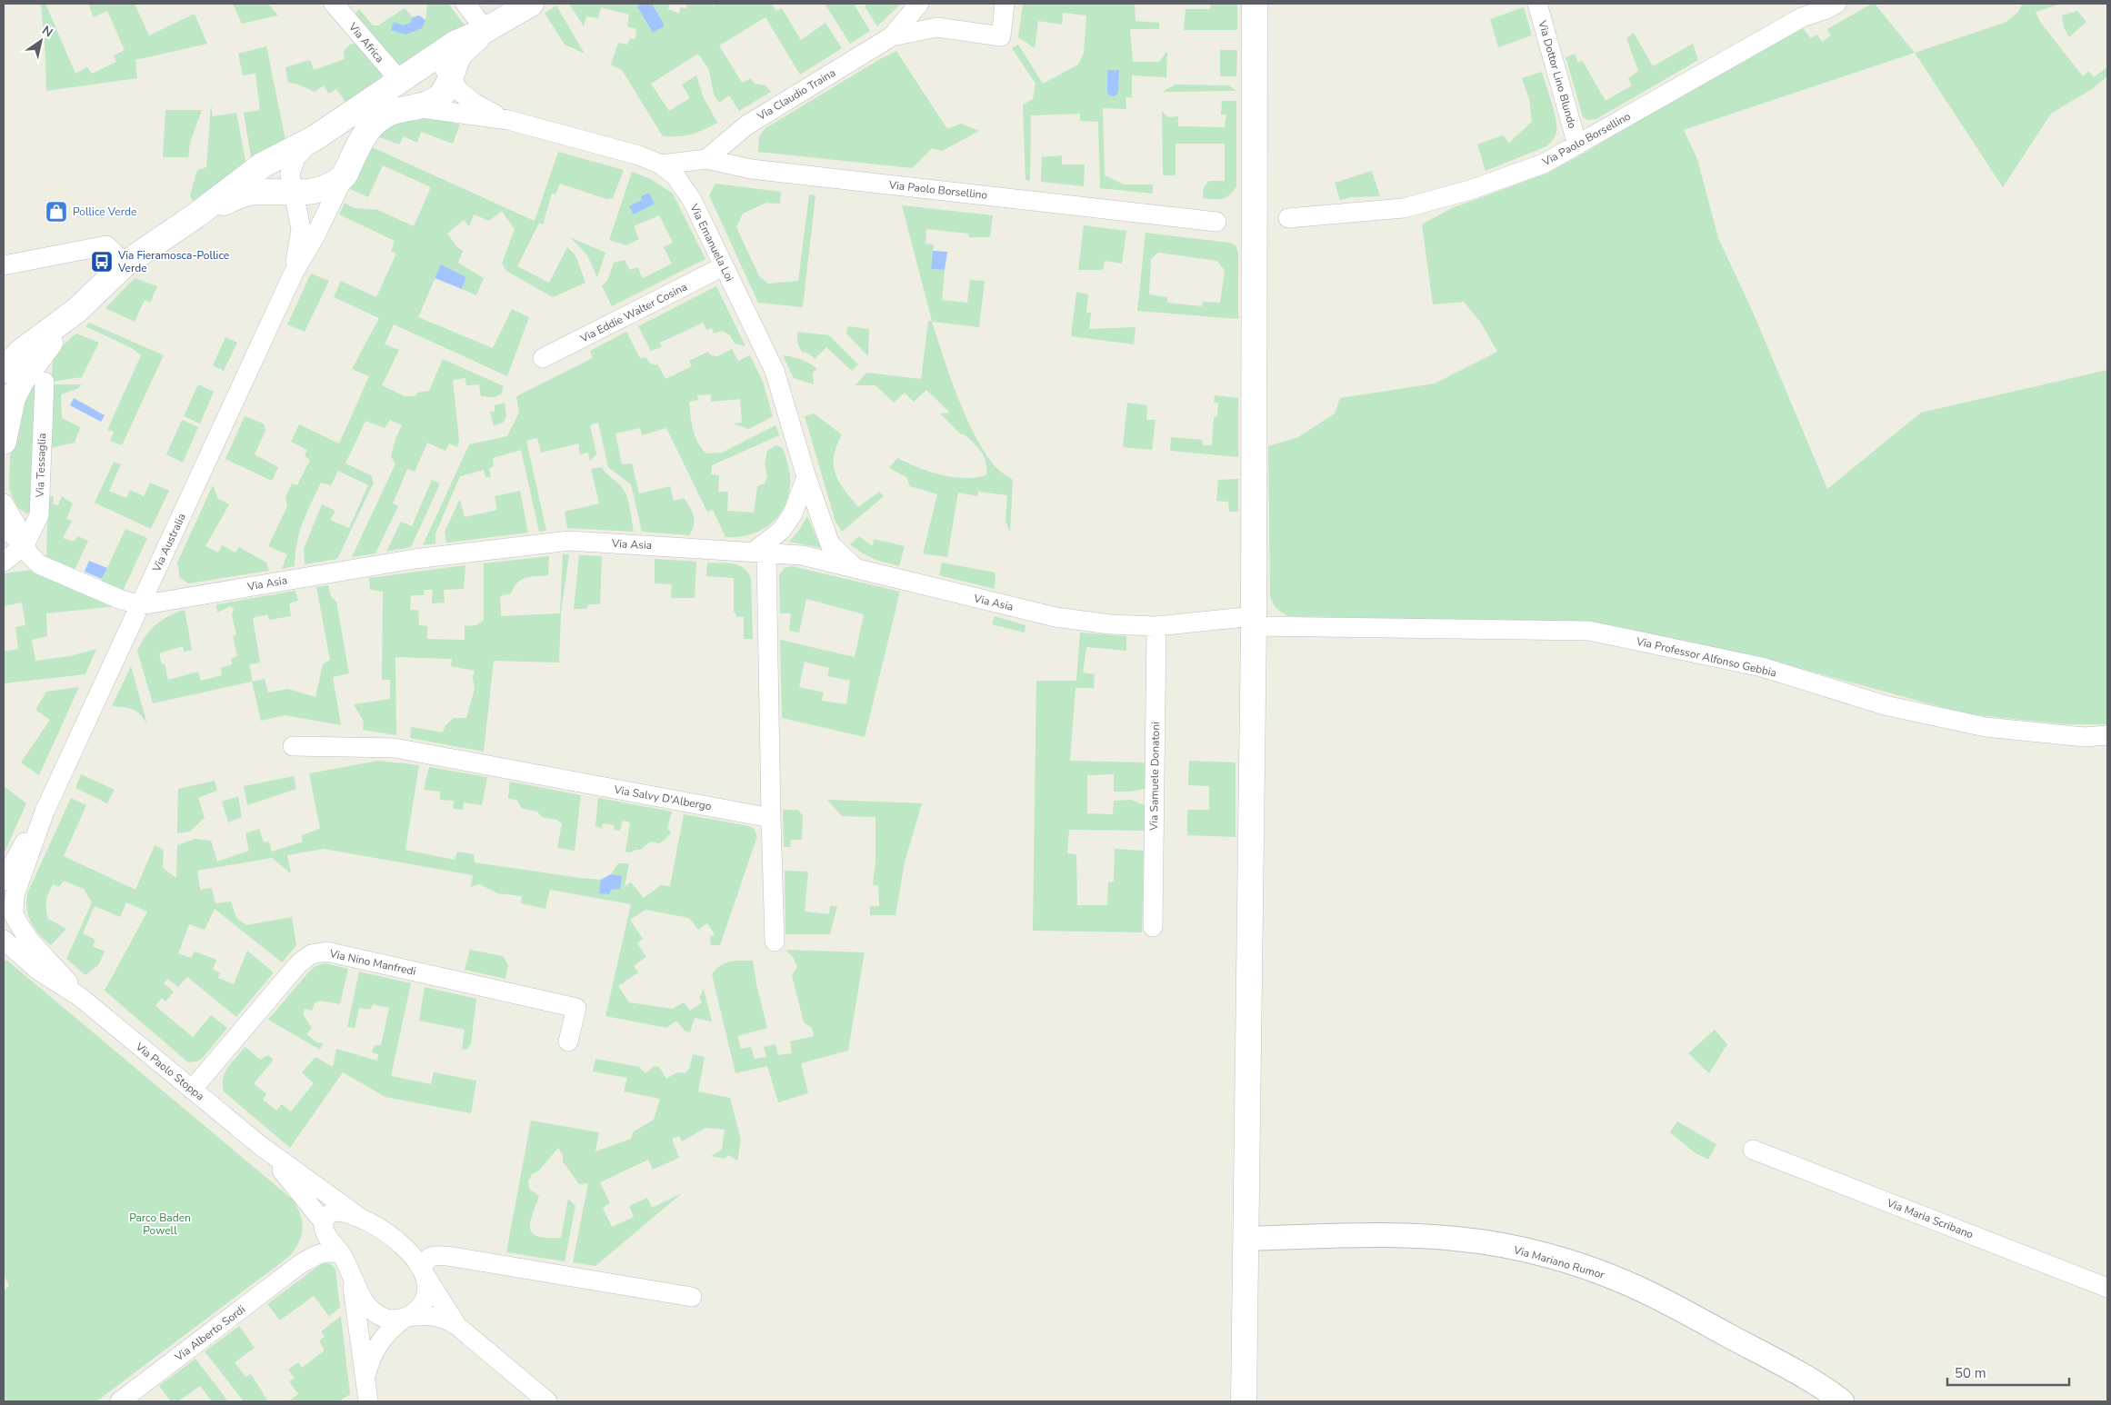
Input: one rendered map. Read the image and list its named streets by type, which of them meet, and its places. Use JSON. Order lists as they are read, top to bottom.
{
  "streets": {
    "street": [
      "Via Africa",
      "Via Dottor Lino Blundo",
      "Via Claudio Traina",
      "Via Paolo Borsellino",
      "Via Emanuela Loi",
      "Via Eddie Walter Cosina",
      "Via Tessaglia",
      "Via Australia",
      "Via Asia",
      "Via Professor Alfonso Gebbia",
      "Via Samuele Donatoni",
      "Via Salvy D'Albergo",
      "Via Nino Manfredi",
      "Via Paolo Stoppa",
      "Via Maria Scribano",
      "Via Mariano Rumor",
      "Via Alberto Sordi"
    ]
  },
  "crossings": [
    ["Via Dottor Lino Blundo", "Via Paolo Borsellino"],
    ["Via Claudio Traina", "Via Paolo Borsellino"],
    ["Via Paolo Borsellino", "Via Emanuela Loi"],
    ["Via Emanuela Loi", "Via Eddie Walter Cosina"],
    ["Via Emanuela Loi", "Via Asia"],
    ["Via Tessaglia", "Via Asia"],
    ["Via Australia", "Via Asia"],
    ["Via Asia", "Via Professor Alfonso Gebbia"],
    ["Via Asia", "Via Samuele Donatoni"],
    ["Via Nino Manfredi", "Via Paolo Stoppa"],
    ["Via Paolo Stoppa", "Via Alberto Sordi"]
  ],
  "parks": ["Parco Baden Powell"],
  "places": {
    "shop": ["Pollice Verde"],
    "bus stop": ["Via Fieramosca-Pollice Verde"]
  },
  "scale_bar": "50 m",
  "north": "top right"
}
